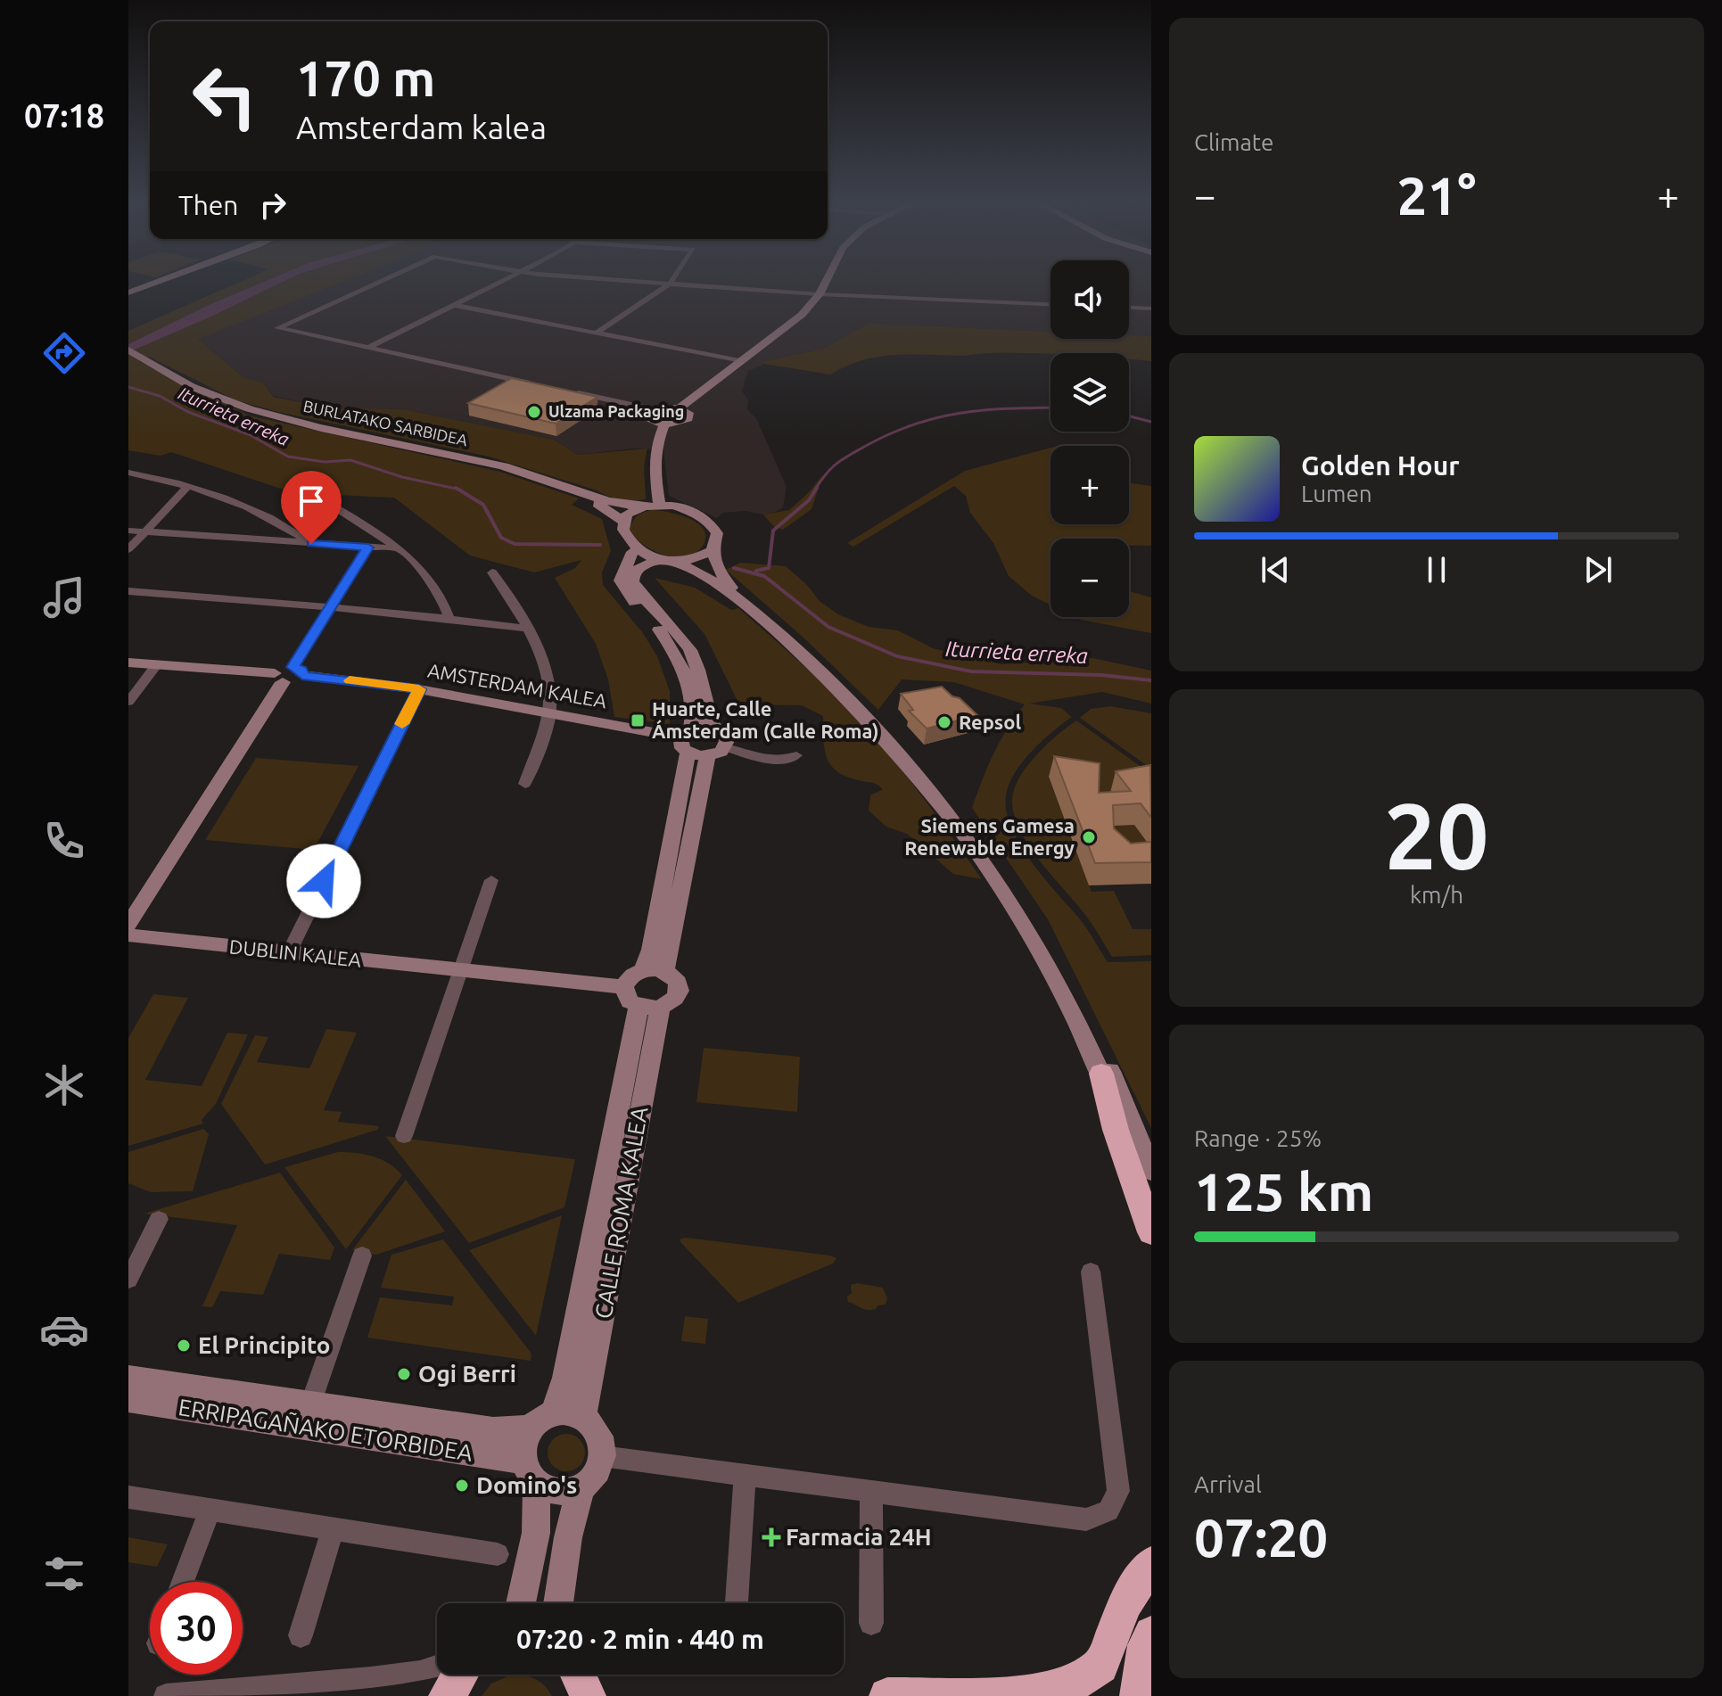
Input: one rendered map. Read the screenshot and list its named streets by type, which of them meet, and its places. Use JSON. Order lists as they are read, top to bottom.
{
  "streets": {
    "main road": [
      "BURLATAKO SARBIDEA",
      "AMSTERDAM KALEA",
      "DUBLIN KALEA",
      "CALLE ROMA KALEA",
      "ERRIPAGAÑAKO ETORBIDEA"
    ]
  },
  "crossings": [
    ["DUBLIN KALEA", "CALLE ROMA KALEA"],
    ["CALLE ROMA KALEA", "ERRIPAGAÑAKO ETORBIDEA"]
  ],
  "water": ["Iturrieta erreka"],
  "places": {
    "other": [
      "Ulzama Packaging",
      "Repsol",
      "Siemens Gamesa Renewable Energy",
      "El Principito",
      "Ogi Berri",
      "Domino's"
    ],
    "transit": ["Huarte, Calle Ámsterdam (Calle Roma)"],
    "health": ["Farmacia 24H"]
  },
  "page": {
    "tabs": "07:18",
    "tile": [
      "Climate",
      ["20", "km/h"],
      ["Range · 25%", "125 km"],
      ["Arrival", "07:20"]
    ],
    "turn": ["170 m", "Amsterdam kalea"],
    "heat": ["−", "21°", "+"],
    "then": "Then",
    "map_buttons": ["+", "−"],
    "song": ["Golden Hour", "Lumen"],
    "limit": "30",
    "trip": "07:20 · 2 min · 440 m"
  }
}
